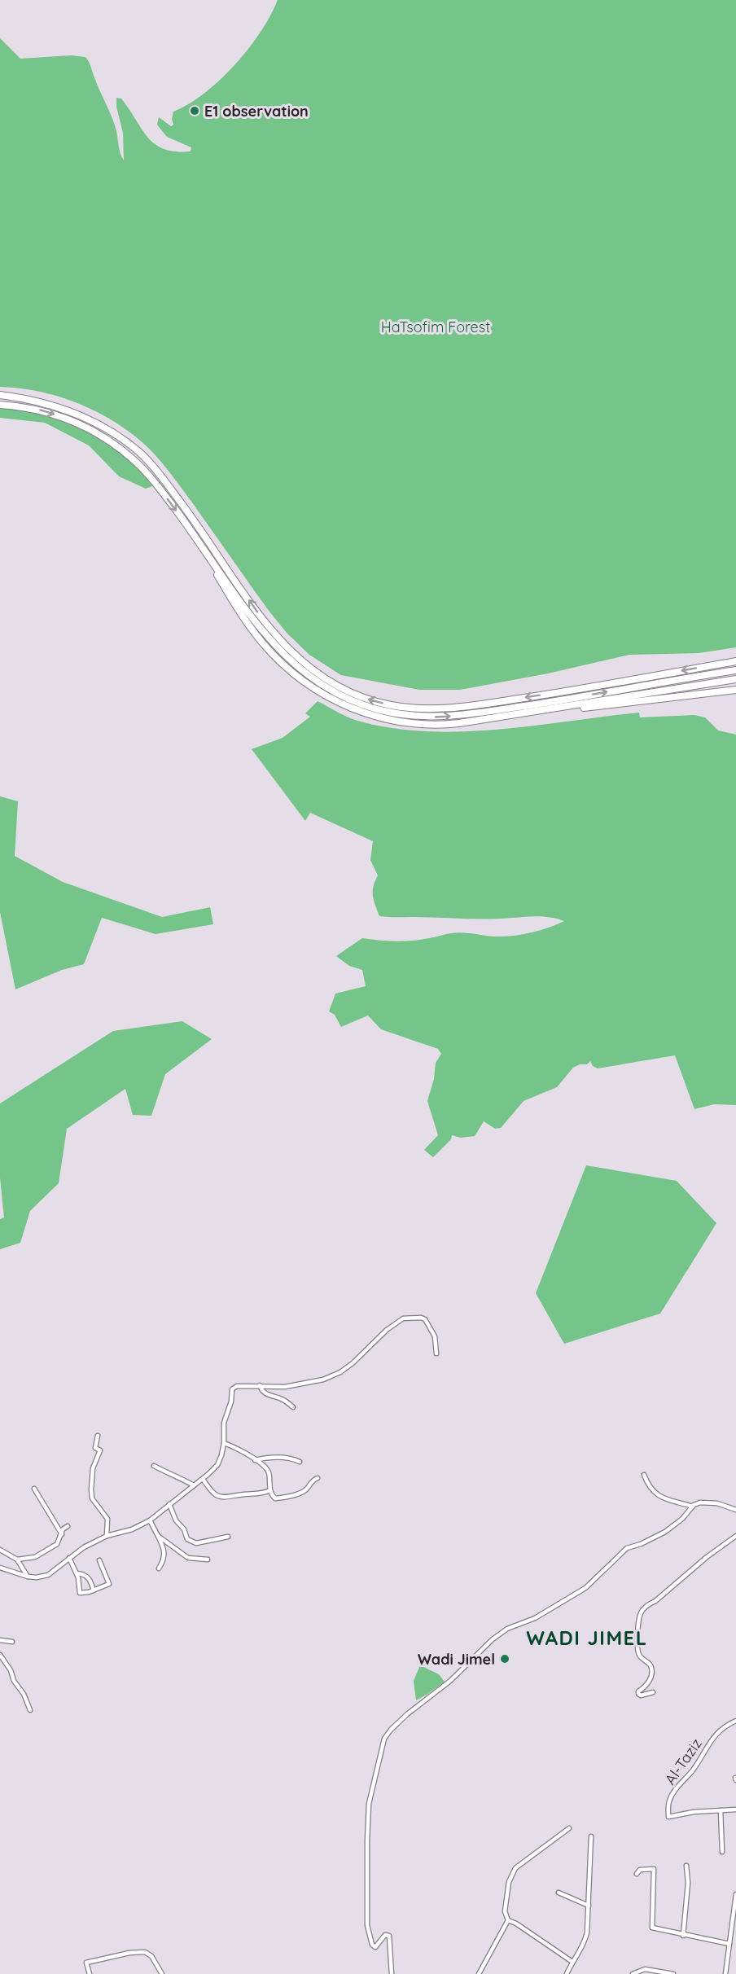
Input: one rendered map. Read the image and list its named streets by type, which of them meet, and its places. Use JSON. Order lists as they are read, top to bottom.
{
  "streets": {
    "street": ["Al-Taziz"]
  },
  "districts": ["WADI JIMEL"],
  "parks": ["HaTsofim Forest"],
  "places": ["E1 observation", "Wadi Jimel"]
}
